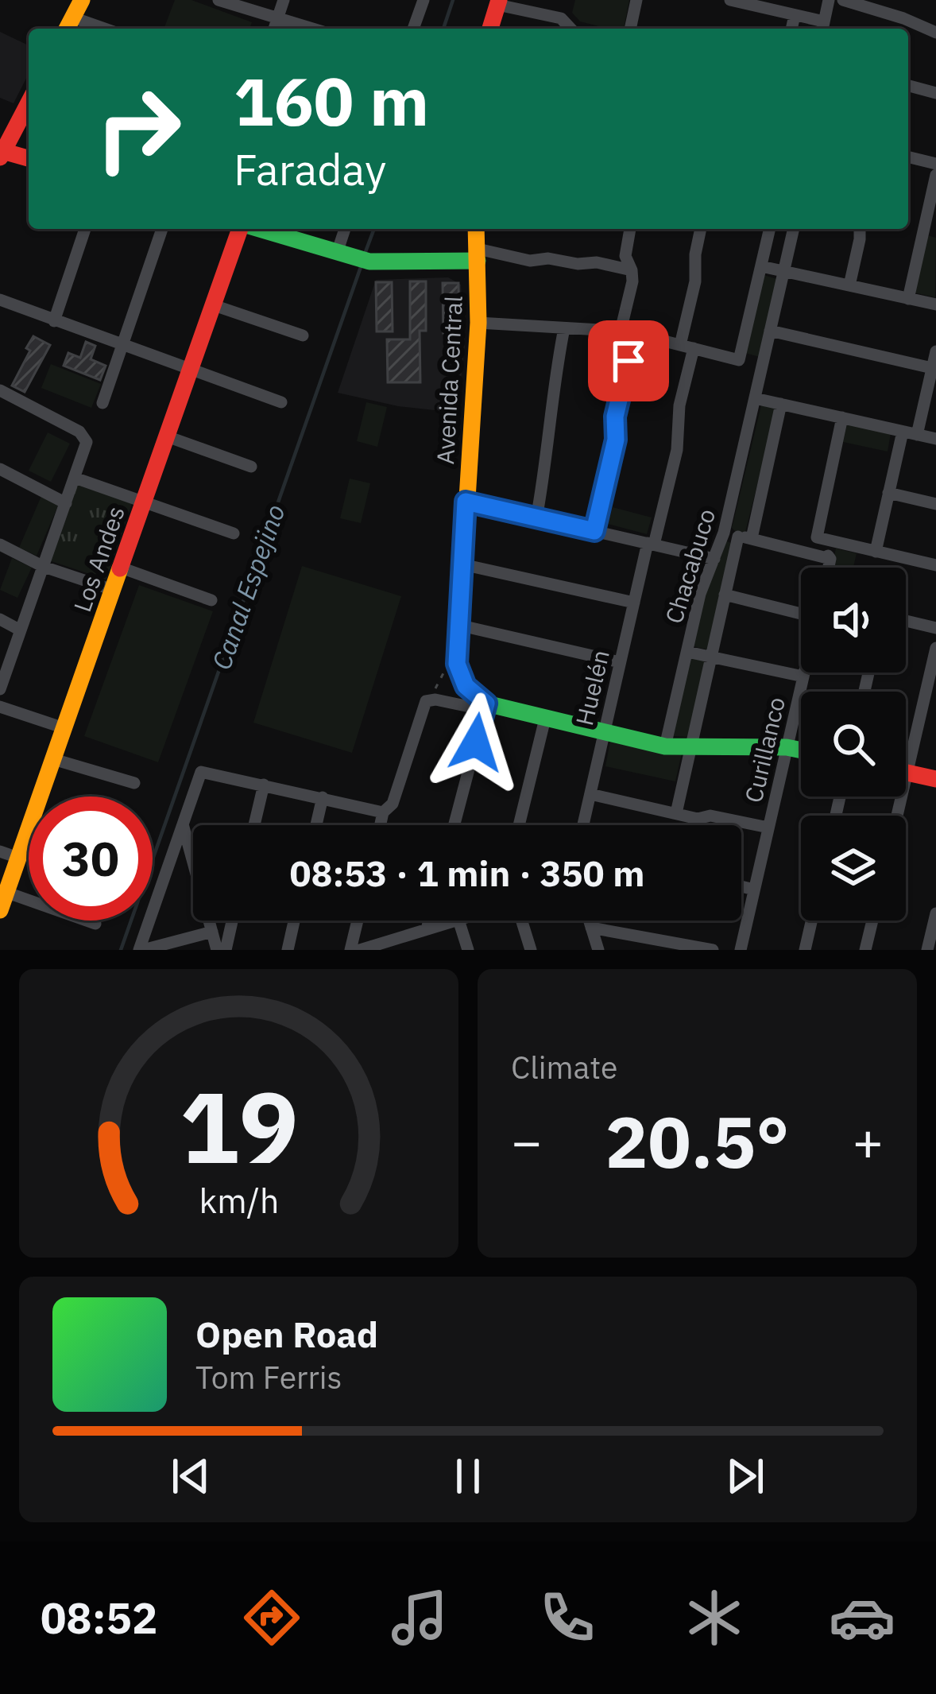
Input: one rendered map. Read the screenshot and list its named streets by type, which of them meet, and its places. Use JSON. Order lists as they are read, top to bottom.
{
  "streets": {
    "street": [
      "Avenida Central",
      "Los Andes",
      "Chacabuco",
      "Huelén",
      "Curillanco"
    ]
  },
  "water": ["Canal Espejino"],
  "page": {
    "turn": ["160 m", "Faraday"],
    "limit": "30",
    "trip": "08:53 · 1 min · 350 m",
    "tile": "Climate",
    "heat": ["−", "20.5°", "+"],
    "song": ["Open Road", "Tom Ferris"],
    "tabs": "08:52",
    "gauge": ["19", "km/h"]
  }
}
